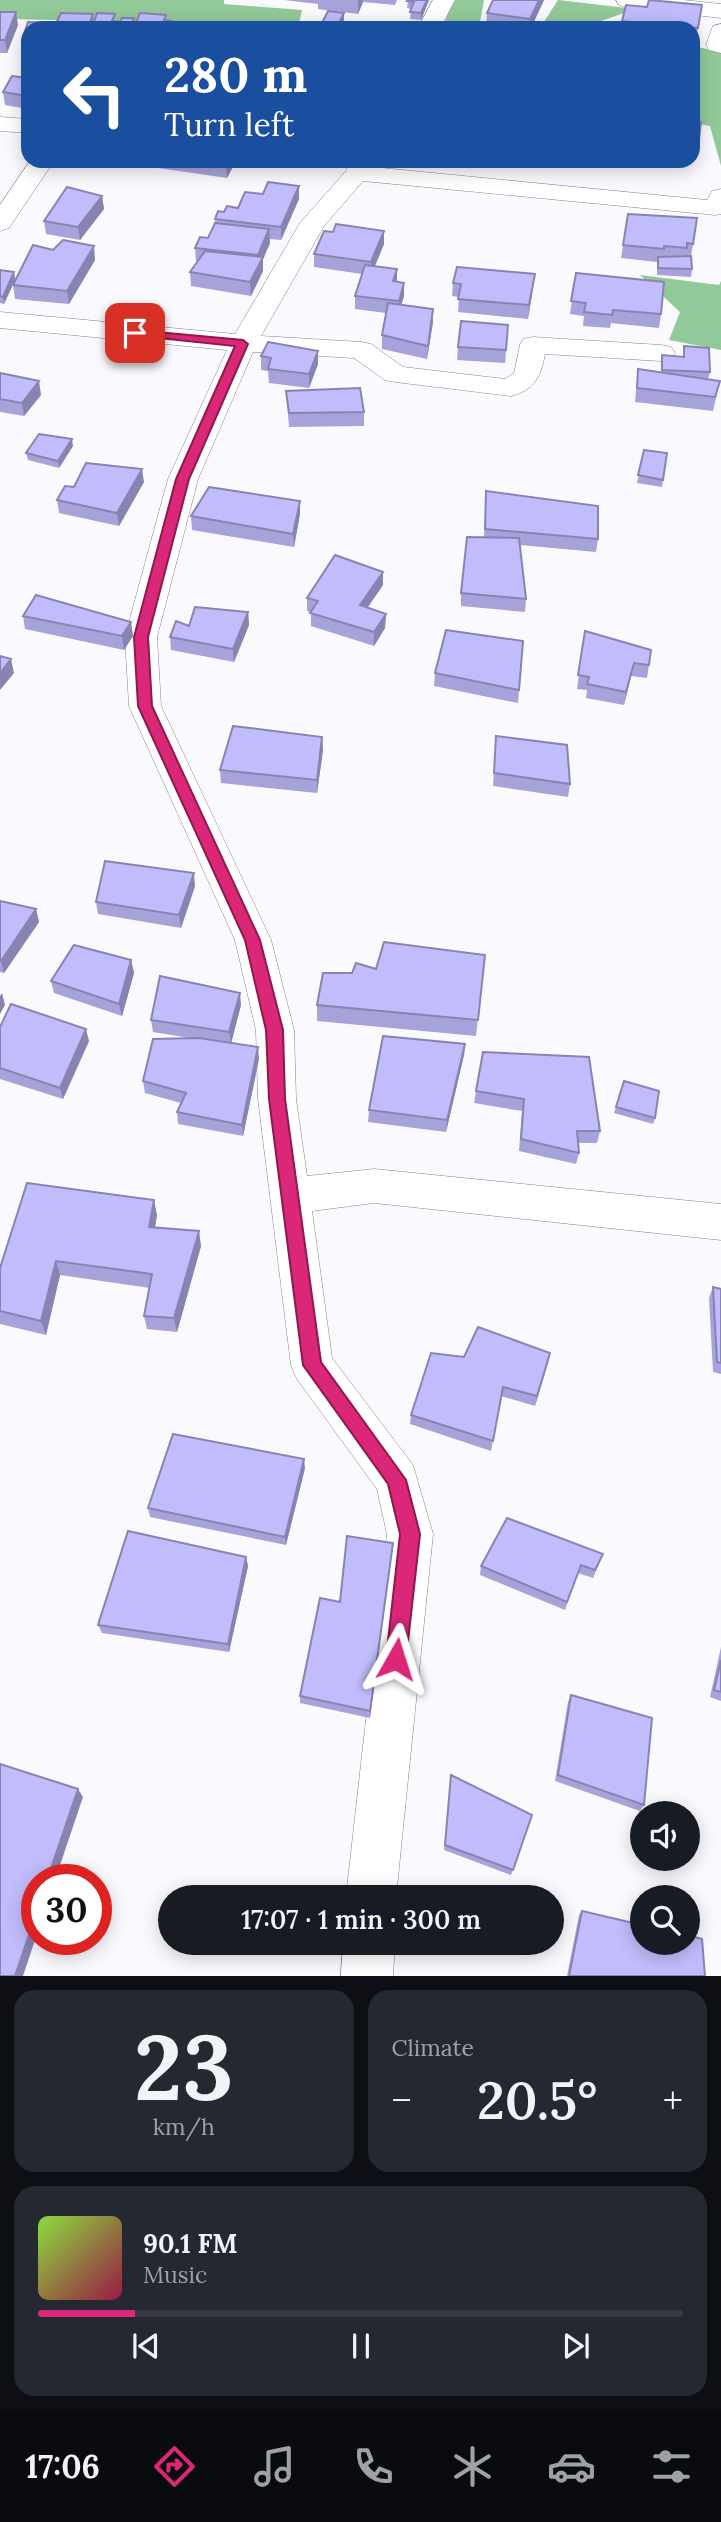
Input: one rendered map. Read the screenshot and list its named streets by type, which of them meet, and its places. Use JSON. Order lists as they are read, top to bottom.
{
  "page": {
    "turn": ["280 m", "Turn left"],
    "limit": "30",
    "trip": "17:07 · 1 min · 300 m",
    "tile": [
      ["23", "km/h"],
      "Climate"
    ],
    "heat": ["−", "20.5°", "+"],
    "song": ["90.1 FM", "Music"],
    "tabs": "17:06"
  }
}
